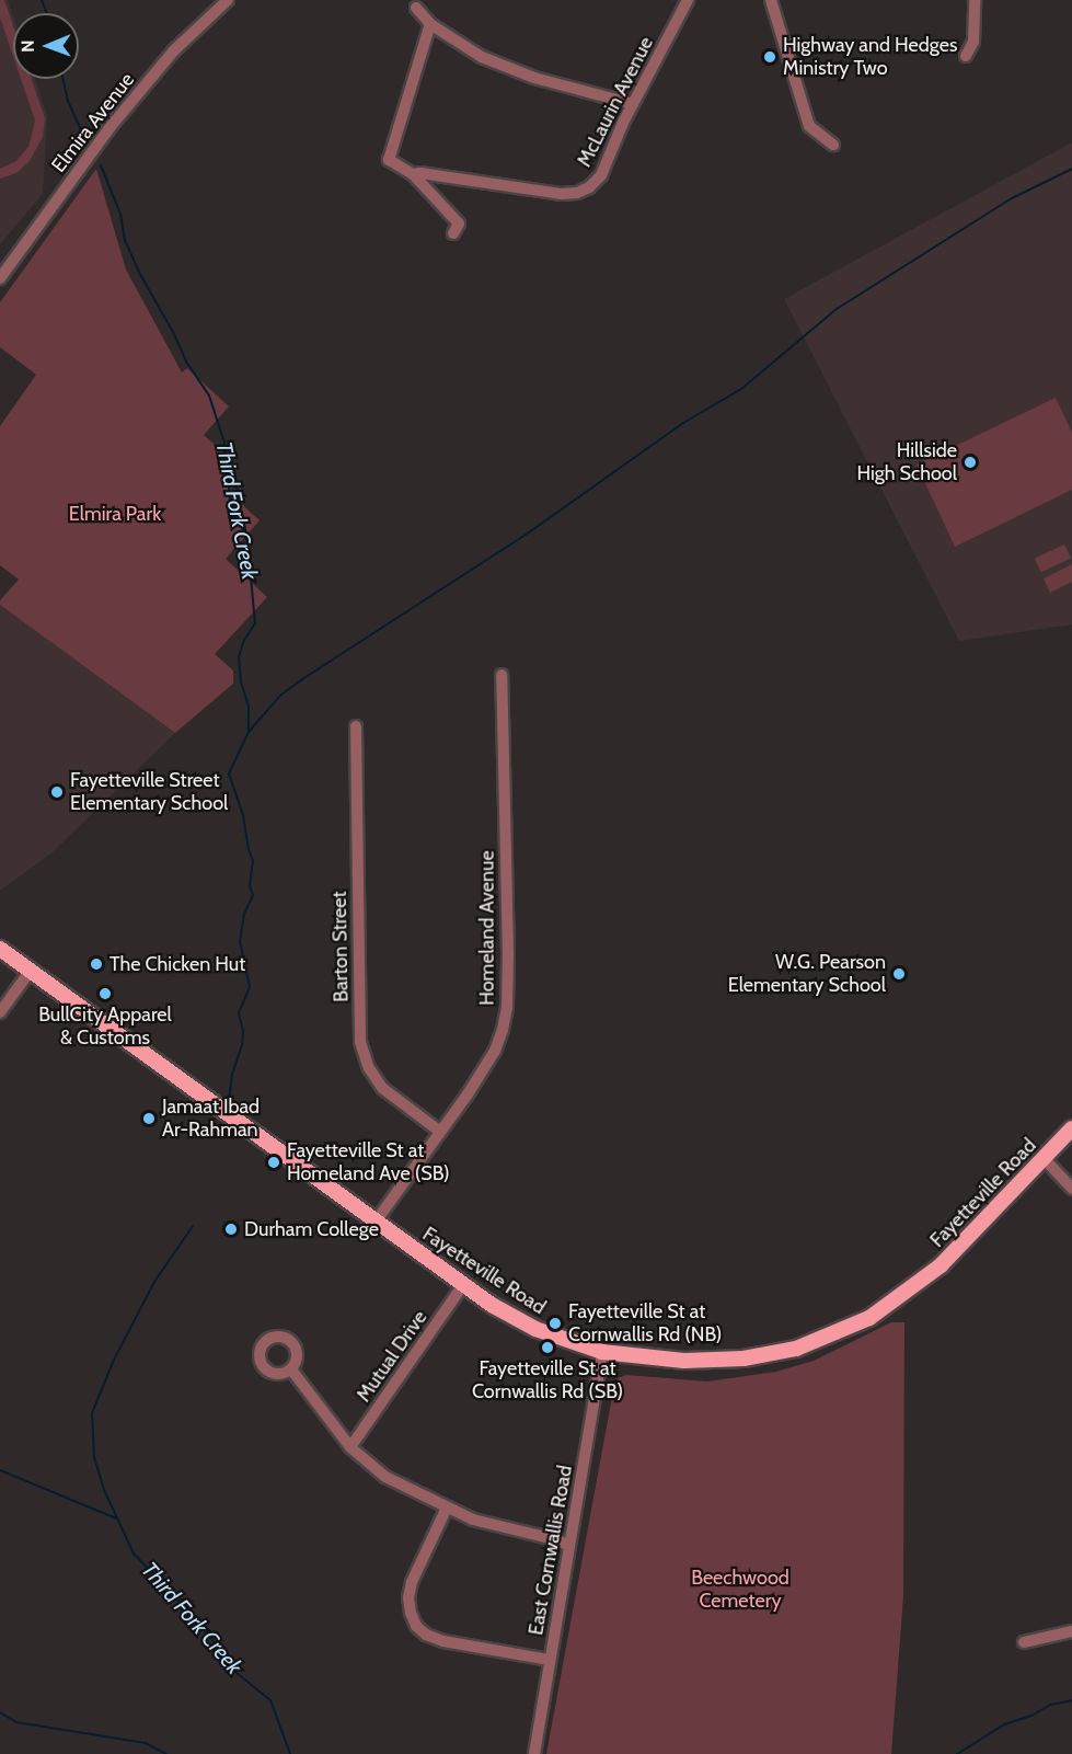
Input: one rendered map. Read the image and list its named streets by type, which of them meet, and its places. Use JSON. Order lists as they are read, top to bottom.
{
  "streets": {
    "main road": ["Fayetteville Road"],
    "street": [
      "McLaurin Avenue",
      "Elmira Avenue",
      "Homeland Avenue",
      "Barton Street",
      "Mutual Drive",
      "East Cornwallis Road"
    ]
  },
  "crossings": [
    ["Homeland Avenue", "Barton Street"],
    ["Homeland Avenue", "Fayetteville Road"],
    ["Fayetteville Road", "Mutual Drive"],
    ["Fayetteville Road", "East Cornwallis Road"]
  ],
  "water": ["Third Fork Creek"],
  "parks": ["Elmira Park", "Beechwood Cemetery"],
  "places": [
    "Highway and Hedges Ministry Two",
    "Hillside High School",
    "Fayetteville Street Elementary School",
    "The Chicken Hut",
    "W.G. Pearson Elementary School",
    "BullCity Apparel & Customs",
    "Jamaat Ibad Ar-Rahman",
    "Fayetteville St at Homeland Ave (SB)",
    "Durham College",
    "Fayetteville St at Cornwallis Rd (NB)",
    "Fayetteville St at Cornwallis Rd (SB)"
  ],
  "north": "left"
}
